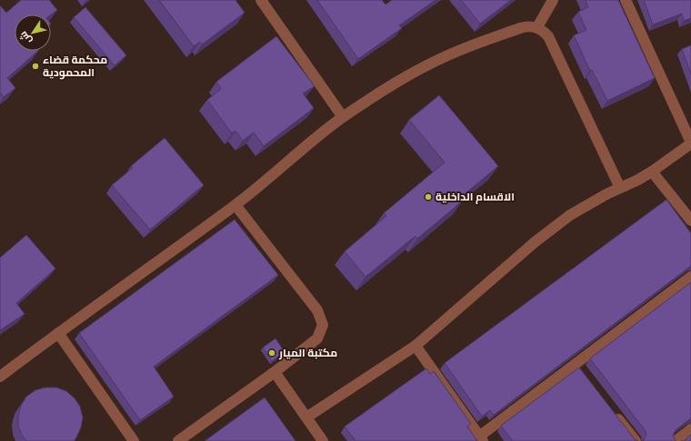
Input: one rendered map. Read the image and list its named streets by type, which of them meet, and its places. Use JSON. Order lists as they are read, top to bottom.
{
  "places": ["محكمة قضاء المحمودية", "الاقسام الداخلية", "مكتبة الميار"],
  "north": "bottom left"
}
